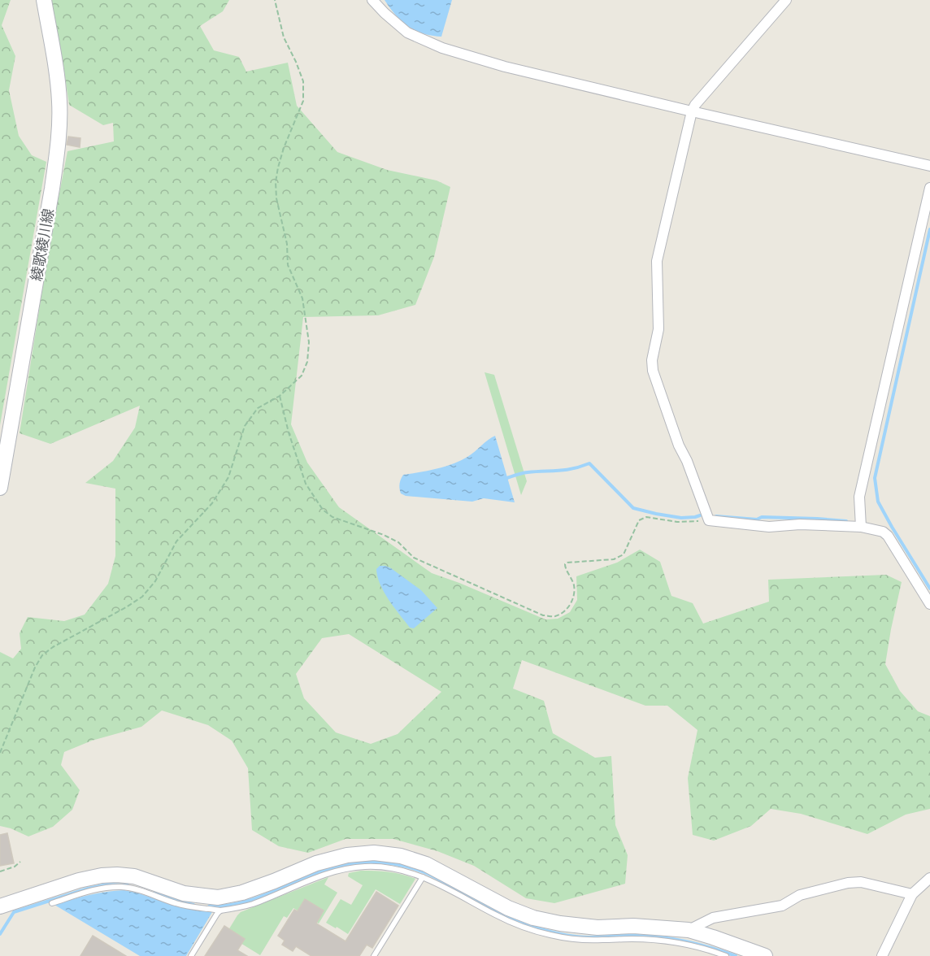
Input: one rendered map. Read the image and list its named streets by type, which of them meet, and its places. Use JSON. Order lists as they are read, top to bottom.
{
  "streets": {
    "street": ["綾歌綾川線"]
  }
}
